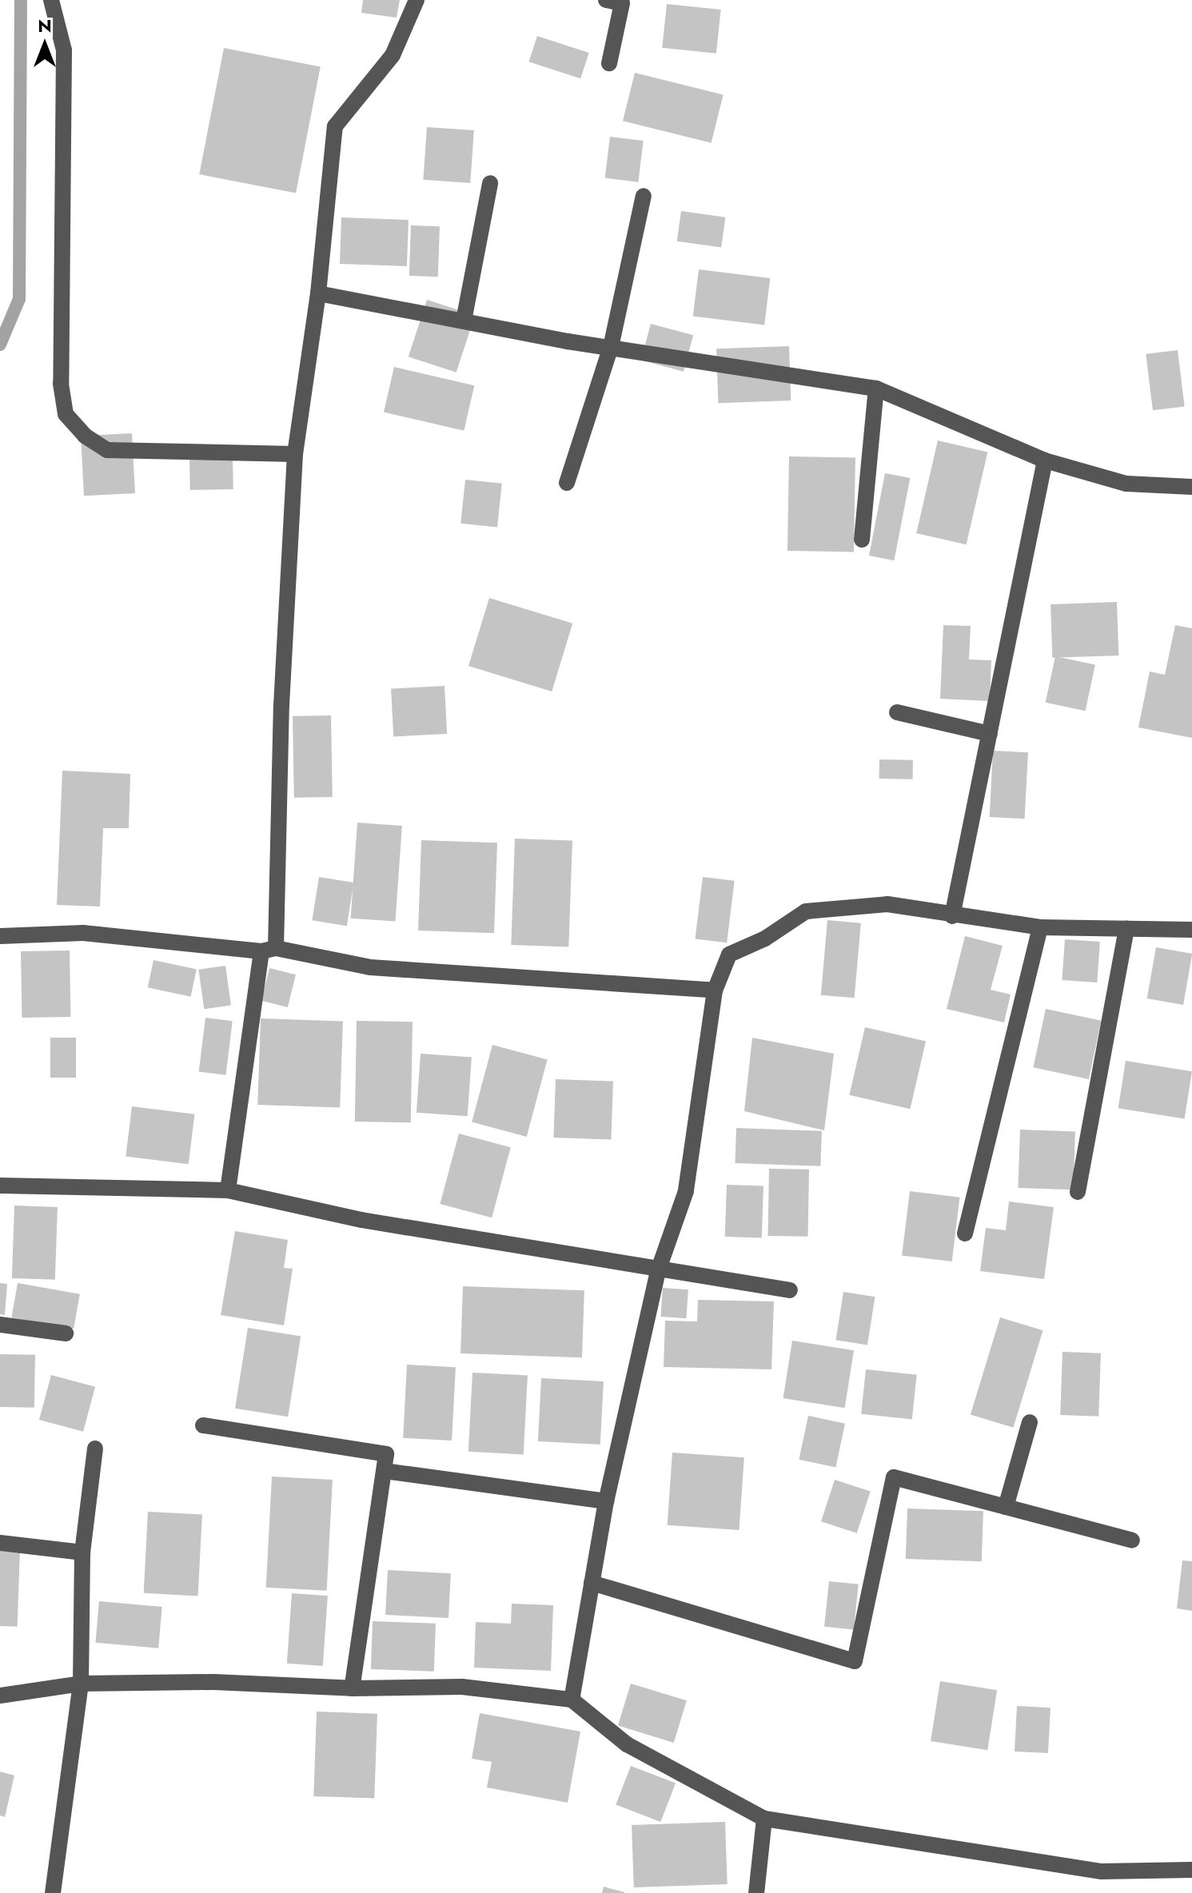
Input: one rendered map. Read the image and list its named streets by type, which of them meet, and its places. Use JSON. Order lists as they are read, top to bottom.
{
  "north": "top"
}
